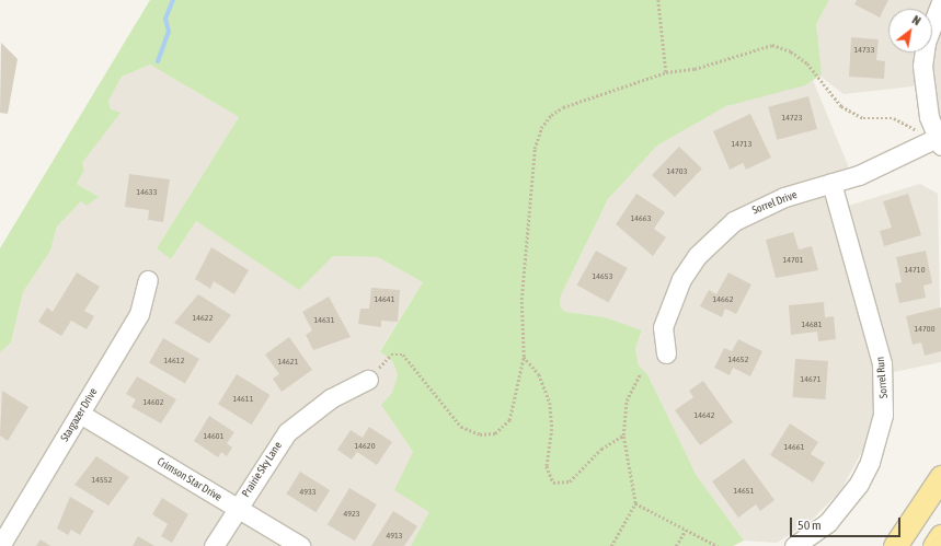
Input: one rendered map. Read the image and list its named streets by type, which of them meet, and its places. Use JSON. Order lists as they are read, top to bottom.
{
  "streets": {
    "street": [
      "Sorrel Drive",
      "Sorrel Run",
      "Stargazer Drive",
      "Prairie Sky Lane",
      "Crimson Star Drive"
    ]
  },
  "crossings": [
    ["Sorrel Drive", "Sorrel Run"],
    ["Stargazer Drive", "Crimson Star Drive"],
    ["Prairie Sky Lane", "Crimson Star Drive"]
  ],
  "house_numbers": [
    "14733",
    "14723",
    "14713",
    "14703",
    "14633",
    "14663",
    "14701",
    "14710",
    "14653",
    "14641",
    "14662",
    "14622",
    "14631",
    "14681",
    "14700",
    "14652",
    "14612",
    "14621",
    "14671",
    "14611",
    "14602",
    "14642",
    "14601",
    "14620",
    "14661",
    "14552",
    "14651",
    "4933",
    "4923",
    "4913"
  ],
  "scale_bar": "50 m",
  "north": "top right"
}
